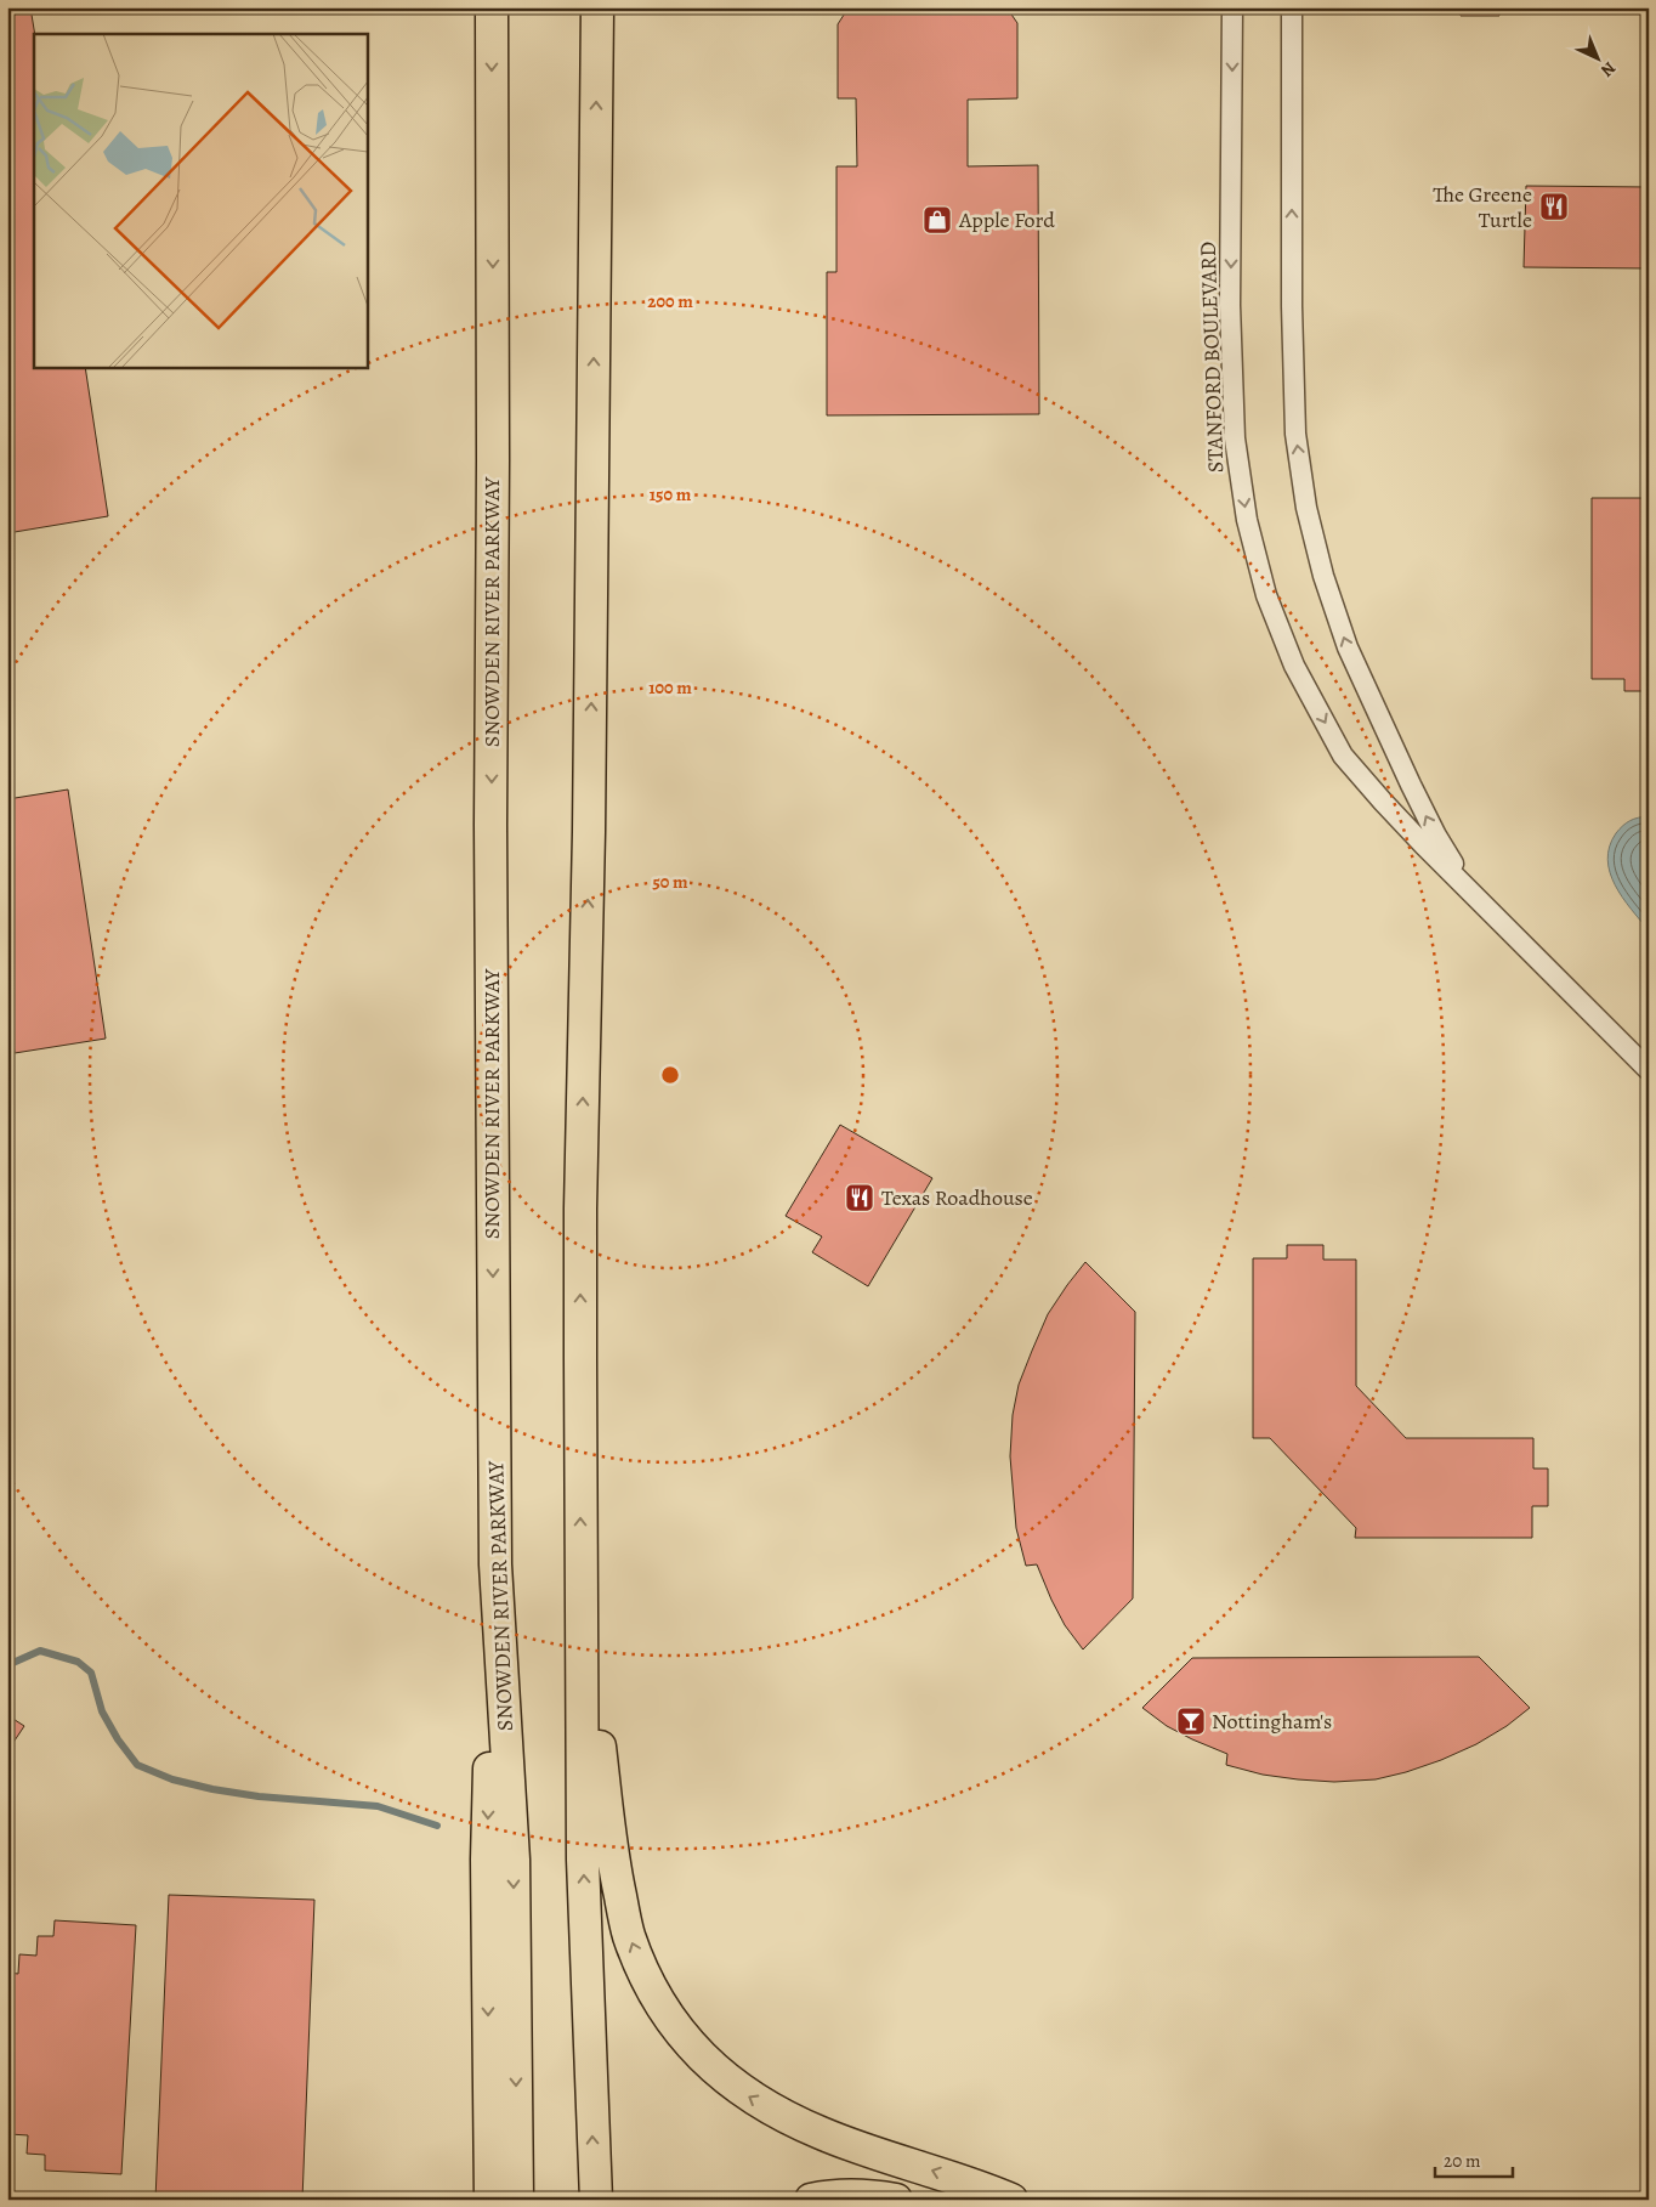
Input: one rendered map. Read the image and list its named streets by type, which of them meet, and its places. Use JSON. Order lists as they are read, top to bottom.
{
  "streets": {
    "main road": ["SNOWDEN RIVER PARKWAY"],
    "street": ["STANFORD BOULEVARD"]
  },
  "places": {
    "restaurant": ["The Greene Turtle", "Texas Roadhouse"],
    "shop": ["Apple Ford"],
    "bar": ["Nottingham's"]
  },
  "scale_bar": "20 m",
  "north": "bottom right",
  "rings": [
    "200 m",
    "150 m",
    "100 m",
    "50 m"
  ]
}
